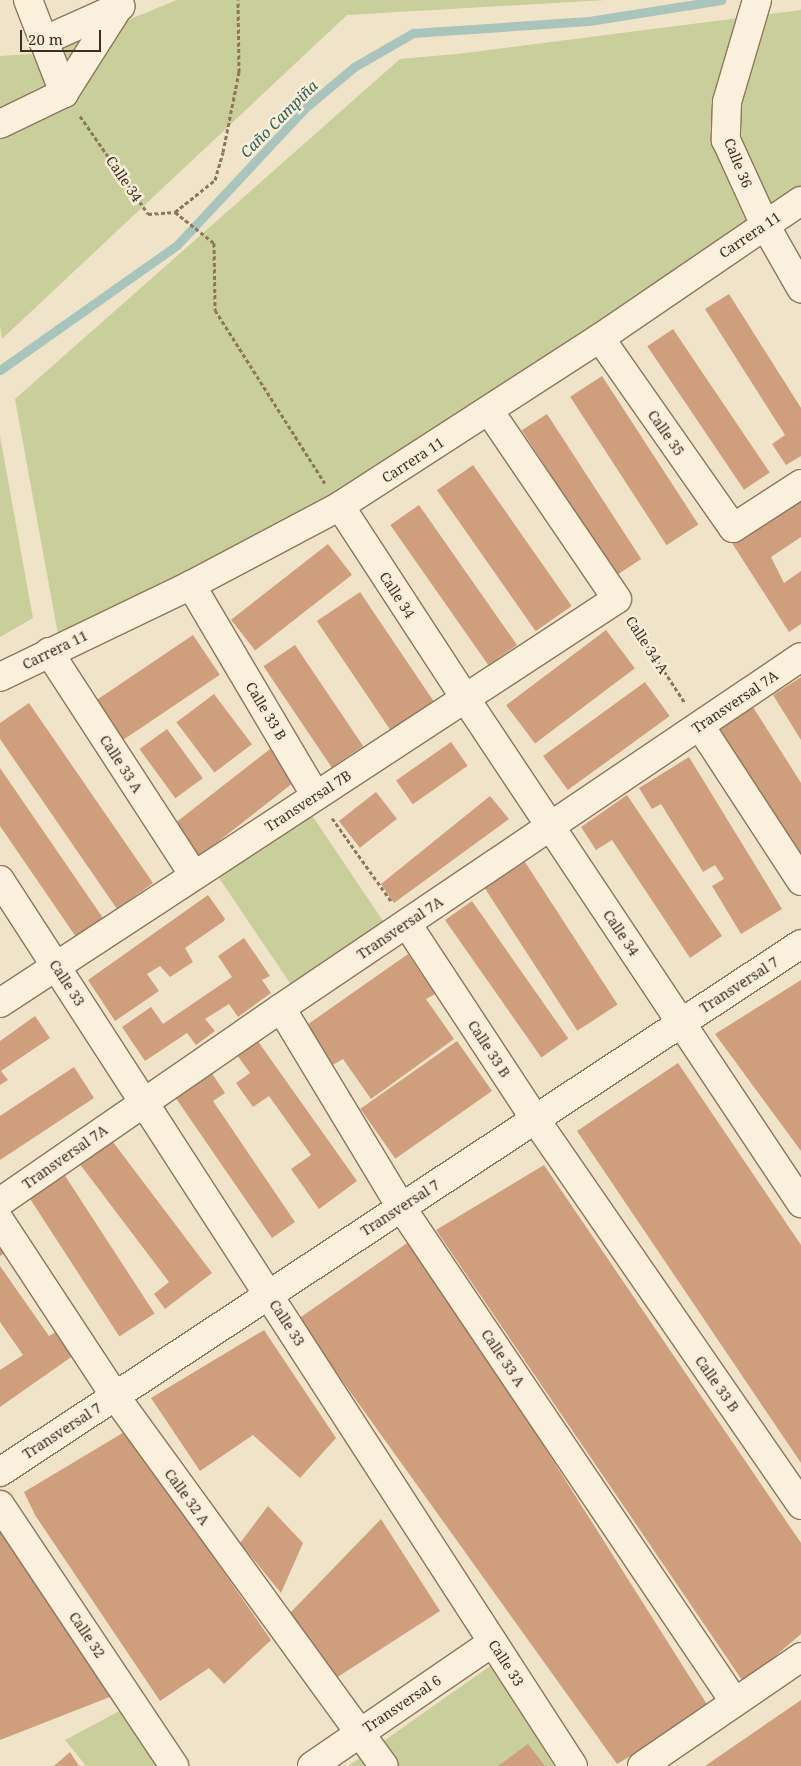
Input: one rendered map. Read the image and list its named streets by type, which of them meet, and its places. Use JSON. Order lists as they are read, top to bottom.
{
  "streets": {
    "street": [
      "Calle 36",
      "Calle 34",
      "Carrera 11",
      "Calle 35",
      "Transversal 7A",
      "Calle 33 B",
      "Calle 33 A",
      "Transversal 7B",
      "Calle 33",
      "Transversal 7",
      "Calle 32 A",
      "Calle 32",
      "Transversal 6"
    ],
    "path": ["Calle 34 A"]
  },
  "crossings": [
    ["Calle 36", "Carrera 11"],
    ["Calle 34", "Carrera 11"],
    ["Calle 34", "Transversal 7A"],
    ["Calle 34", "Transversal 7B"],
    ["Calle 34", "Transversal 7"],
    ["Carrera 11", "Calle 35"],
    ["Carrera 11", "Calle 33 B"],
    ["Carrera 11", "Calle 33 A"],
    ["Calle 34 A", "Transversal 7A"],
    ["Calle 34 A", "Transversal 7B"],
    ["Transversal 7A", "Calle 33 B"],
    ["Transversal 7A", "Calle 33 A"],
    ["Transversal 7A", "Calle 33"],
    ["Calle 33 B", "Transversal 7B"],
    ["Calle 33 B", "Transversal 7"],
    ["Calle 33 A", "Transversal 7B"],
    ["Calle 33 A", "Transversal 7"],
    ["Transversal 7B", "Calle 33"],
    ["Calle 33", "Transversal 7"],
    ["Calle 33", "Transversal 6"],
    ["Transversal 7", "Calle 32 A"],
    ["Calle 32 A", "Transversal 6"]
  ],
  "water": ["Caño Campiña"],
  "scale_bar": "20 m"
}
